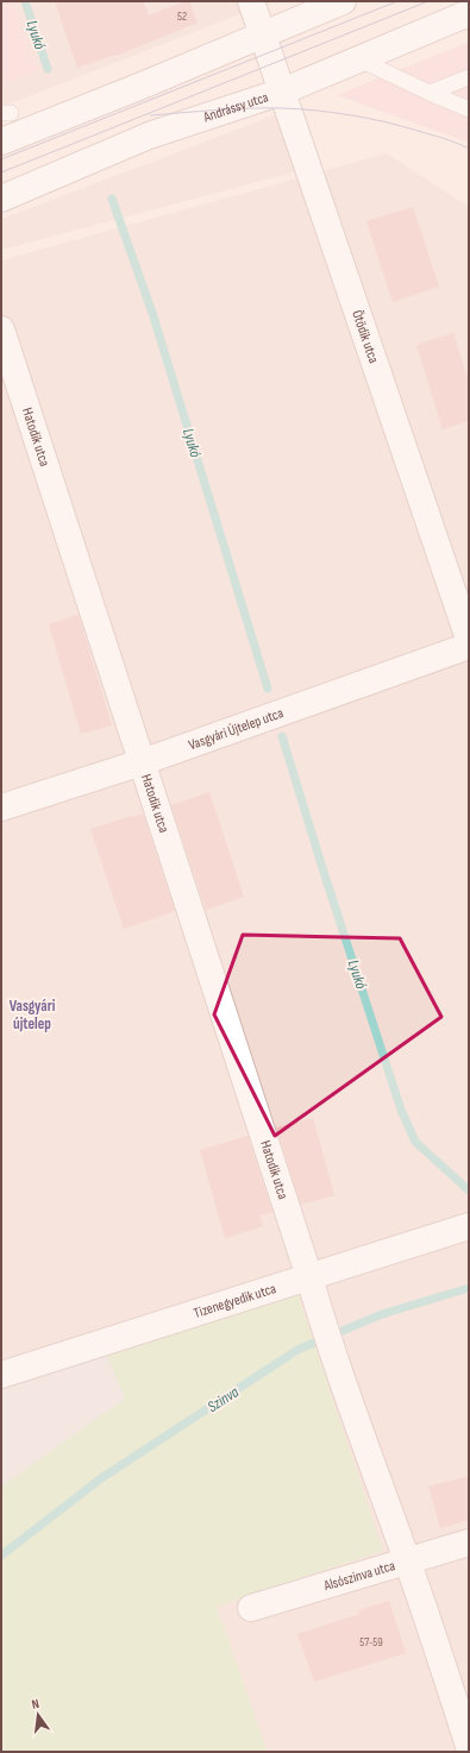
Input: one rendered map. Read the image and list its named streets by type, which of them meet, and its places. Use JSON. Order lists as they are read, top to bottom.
{
  "streets": {
    "street": [
      "Andrássy utca",
      "Ötödik utca",
      "Hatodik utca",
      "Vasgyári Újtelep utca",
      "Tizenegyedik utca",
      "Alsószinva utca"
    ]
  },
  "crossings": [
    ["Andrássy utca", "Ötödik utca"],
    ["Hatodik utca", "Vasgyári Újtelep utca"],
    ["Hatodik utca", "Tizenegyedik utca"],
    ["Hatodik utca", "Alsószinva utca"]
  ],
  "districts": ["Vasgyári újtelep"],
  "water": ["Lyukó", "Szinva"],
  "house_numbers": ["52", "57-59"],
  "north": "top"
}
